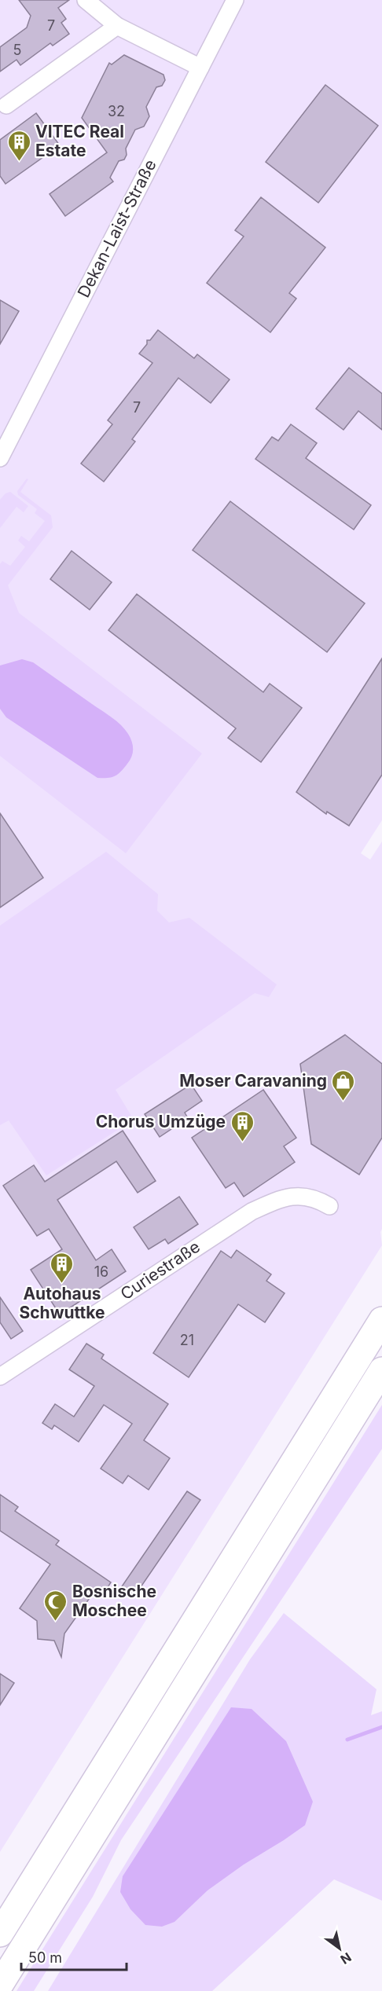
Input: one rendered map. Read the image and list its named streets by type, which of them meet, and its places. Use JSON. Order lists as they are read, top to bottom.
{
  "streets": {
    "street": ["Dekan-Laist-Straße", "Curiestraße"]
  },
  "places": {
    "building": ["VITEC Real Estate", "Chorus Umzüge", "Autohaus Schwuttke"],
    "shop": ["Moser Caravaning"],
    "mosque": ["Bosnische Moschee"]
  },
  "house_numbers": [
    "7",
    "5",
    "32",
    "7",
    "16",
    "21"
  ],
  "scale_bar": "50 m",
  "north": "bottom right"
}
